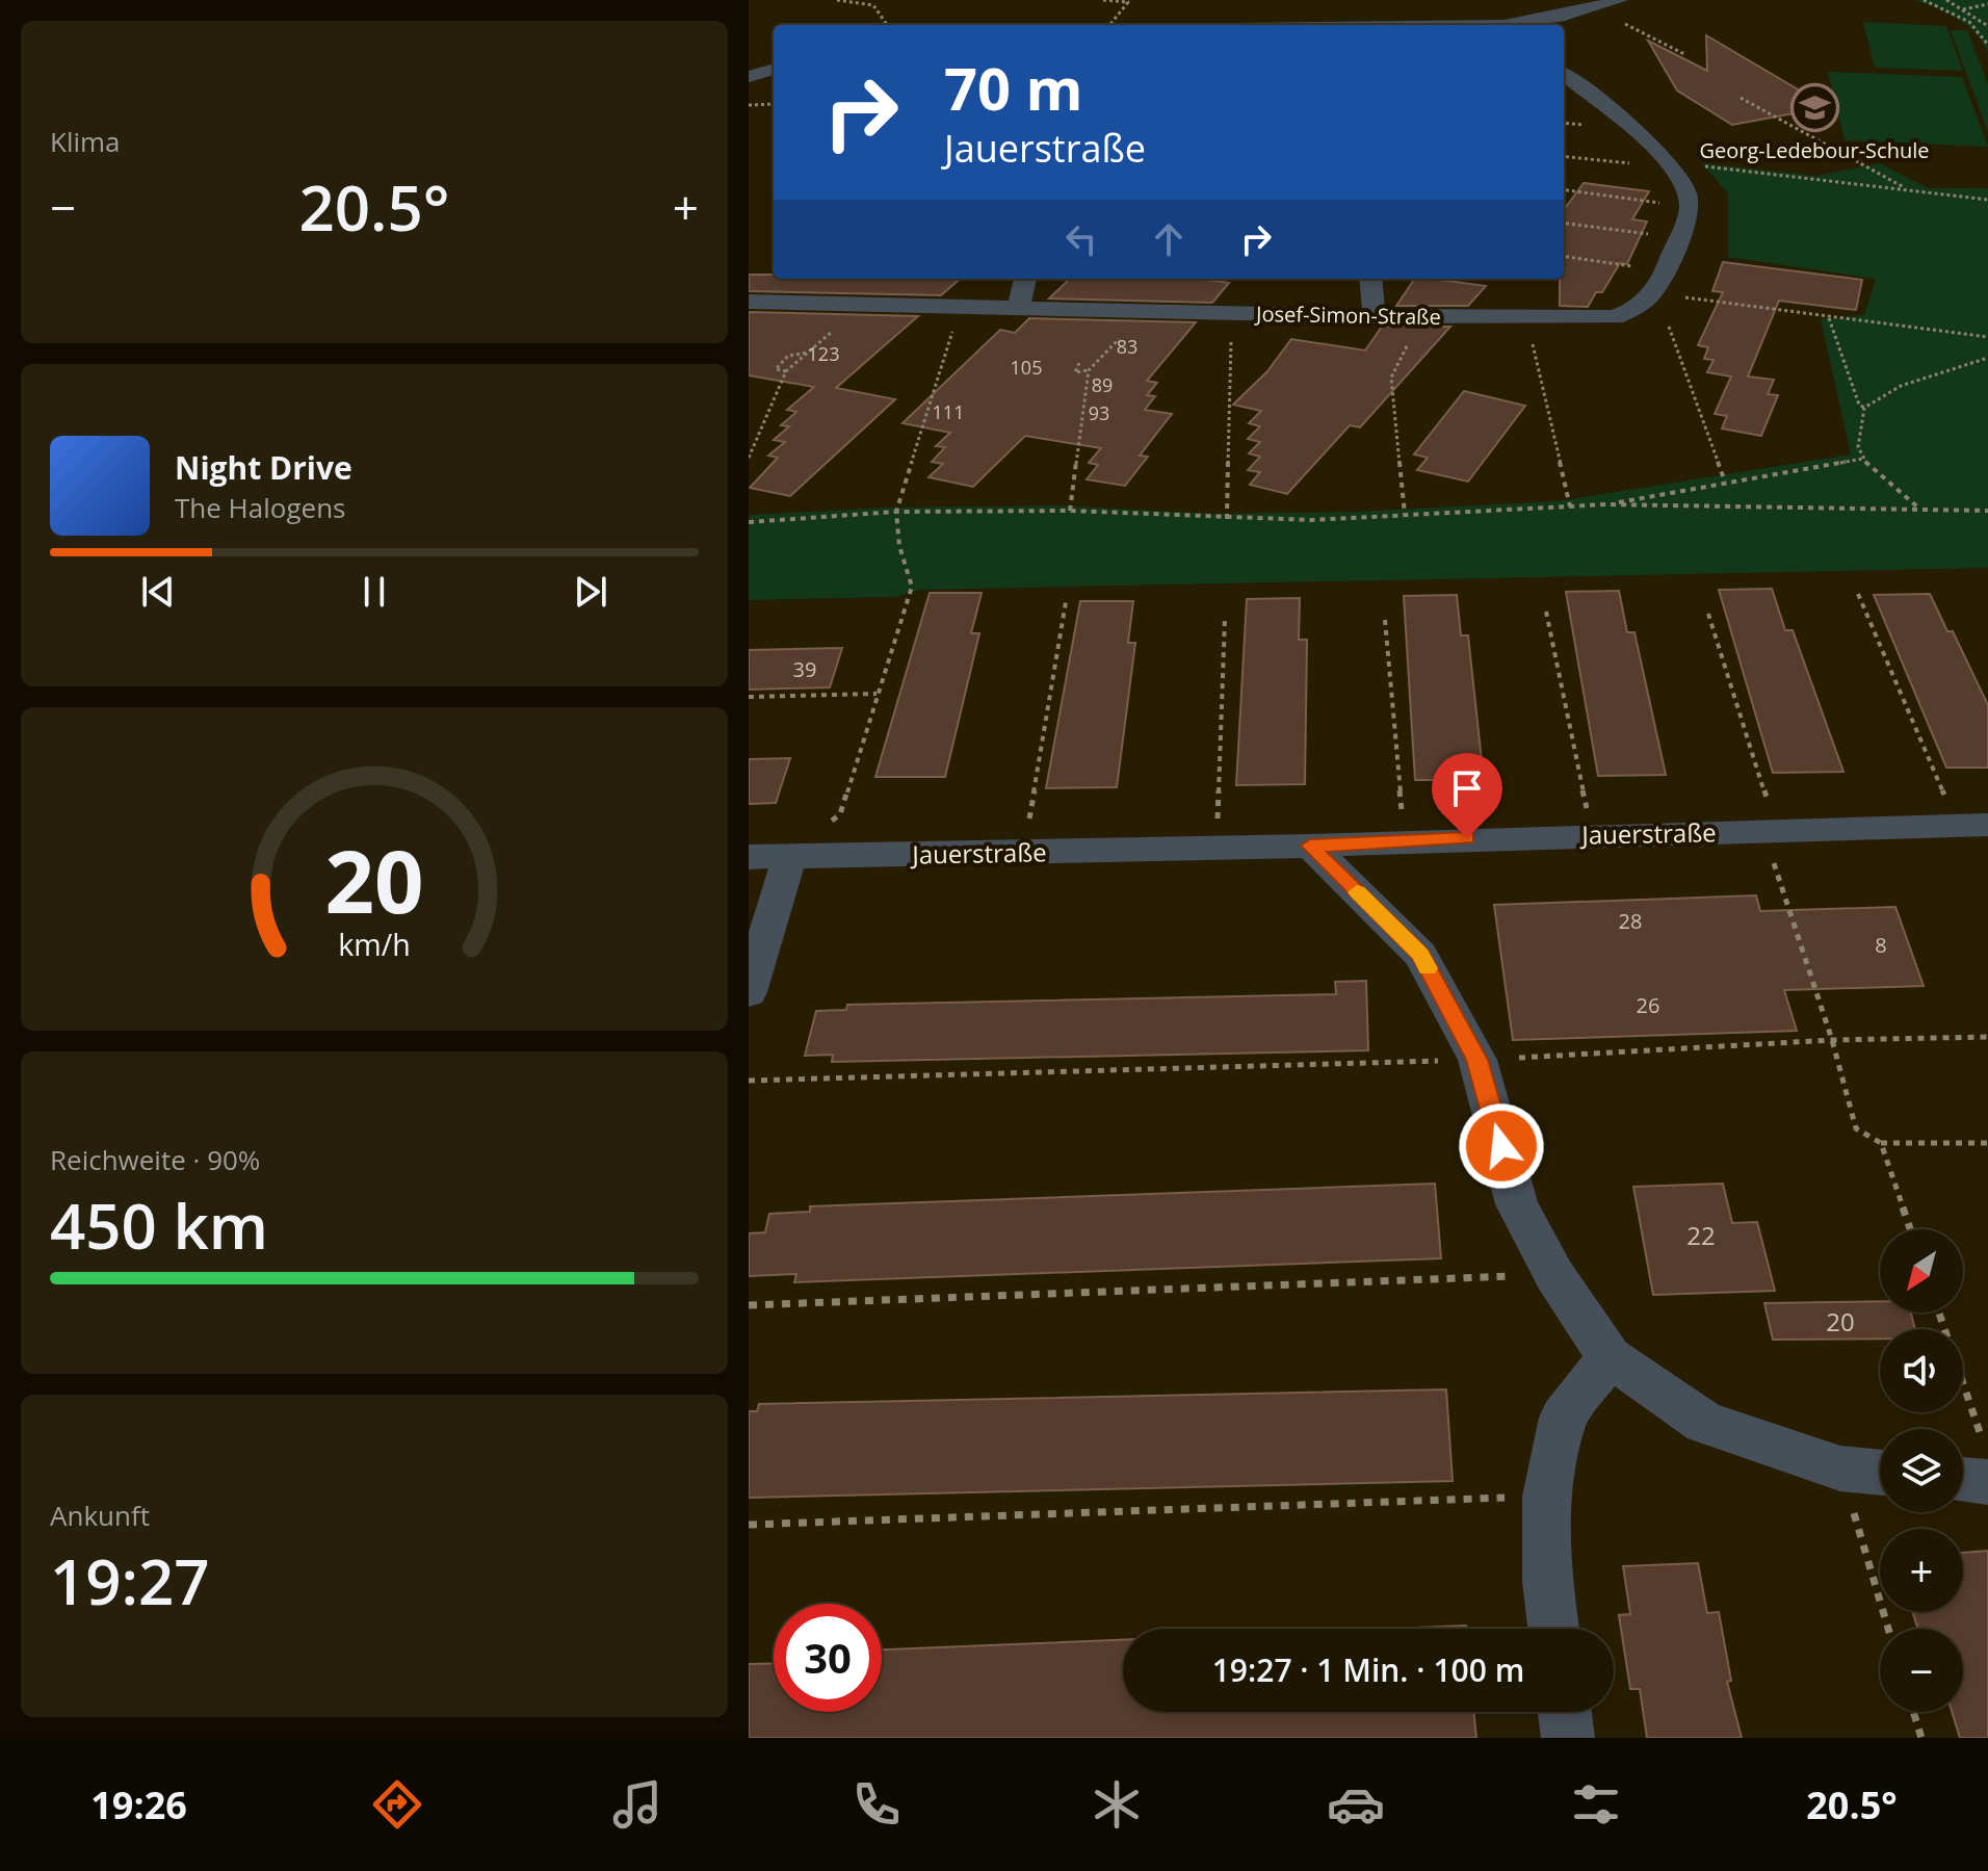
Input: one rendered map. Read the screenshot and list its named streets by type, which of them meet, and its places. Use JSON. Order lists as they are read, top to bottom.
{
  "streets": {
    "street": ["Josef-Simon-Straße", "Jauerstraße"]
  },
  "places": {
    "school or university": ["Georg-Ledebour-Schule"]
  },
  "house_numbers": [
    "83",
    "123",
    "105",
    "89",
    "111",
    "93",
    "39",
    "28",
    "8",
    "26",
    "22",
    "20"
  ],
  "north": "bottom left",
  "page": {
    "tile": [
      "Klima",
      ["Reichweite · 90%", "450 km"],
      ["Ankunft", "19:27"]
    ],
    "turn": ["70 m", "Jauerstraße"],
    "heat": ["−", "20.5°", "+"],
    "song": ["Night Drive", "The Halogens"],
    "map_buttons": ["+", "−"],
    "limit": "30",
    "trip": "19:27 · 1 Min. · 100 m",
    "tabs": ["19:26", "20.5°"],
    "gauge": ["20", "km/h"]
  }
}
